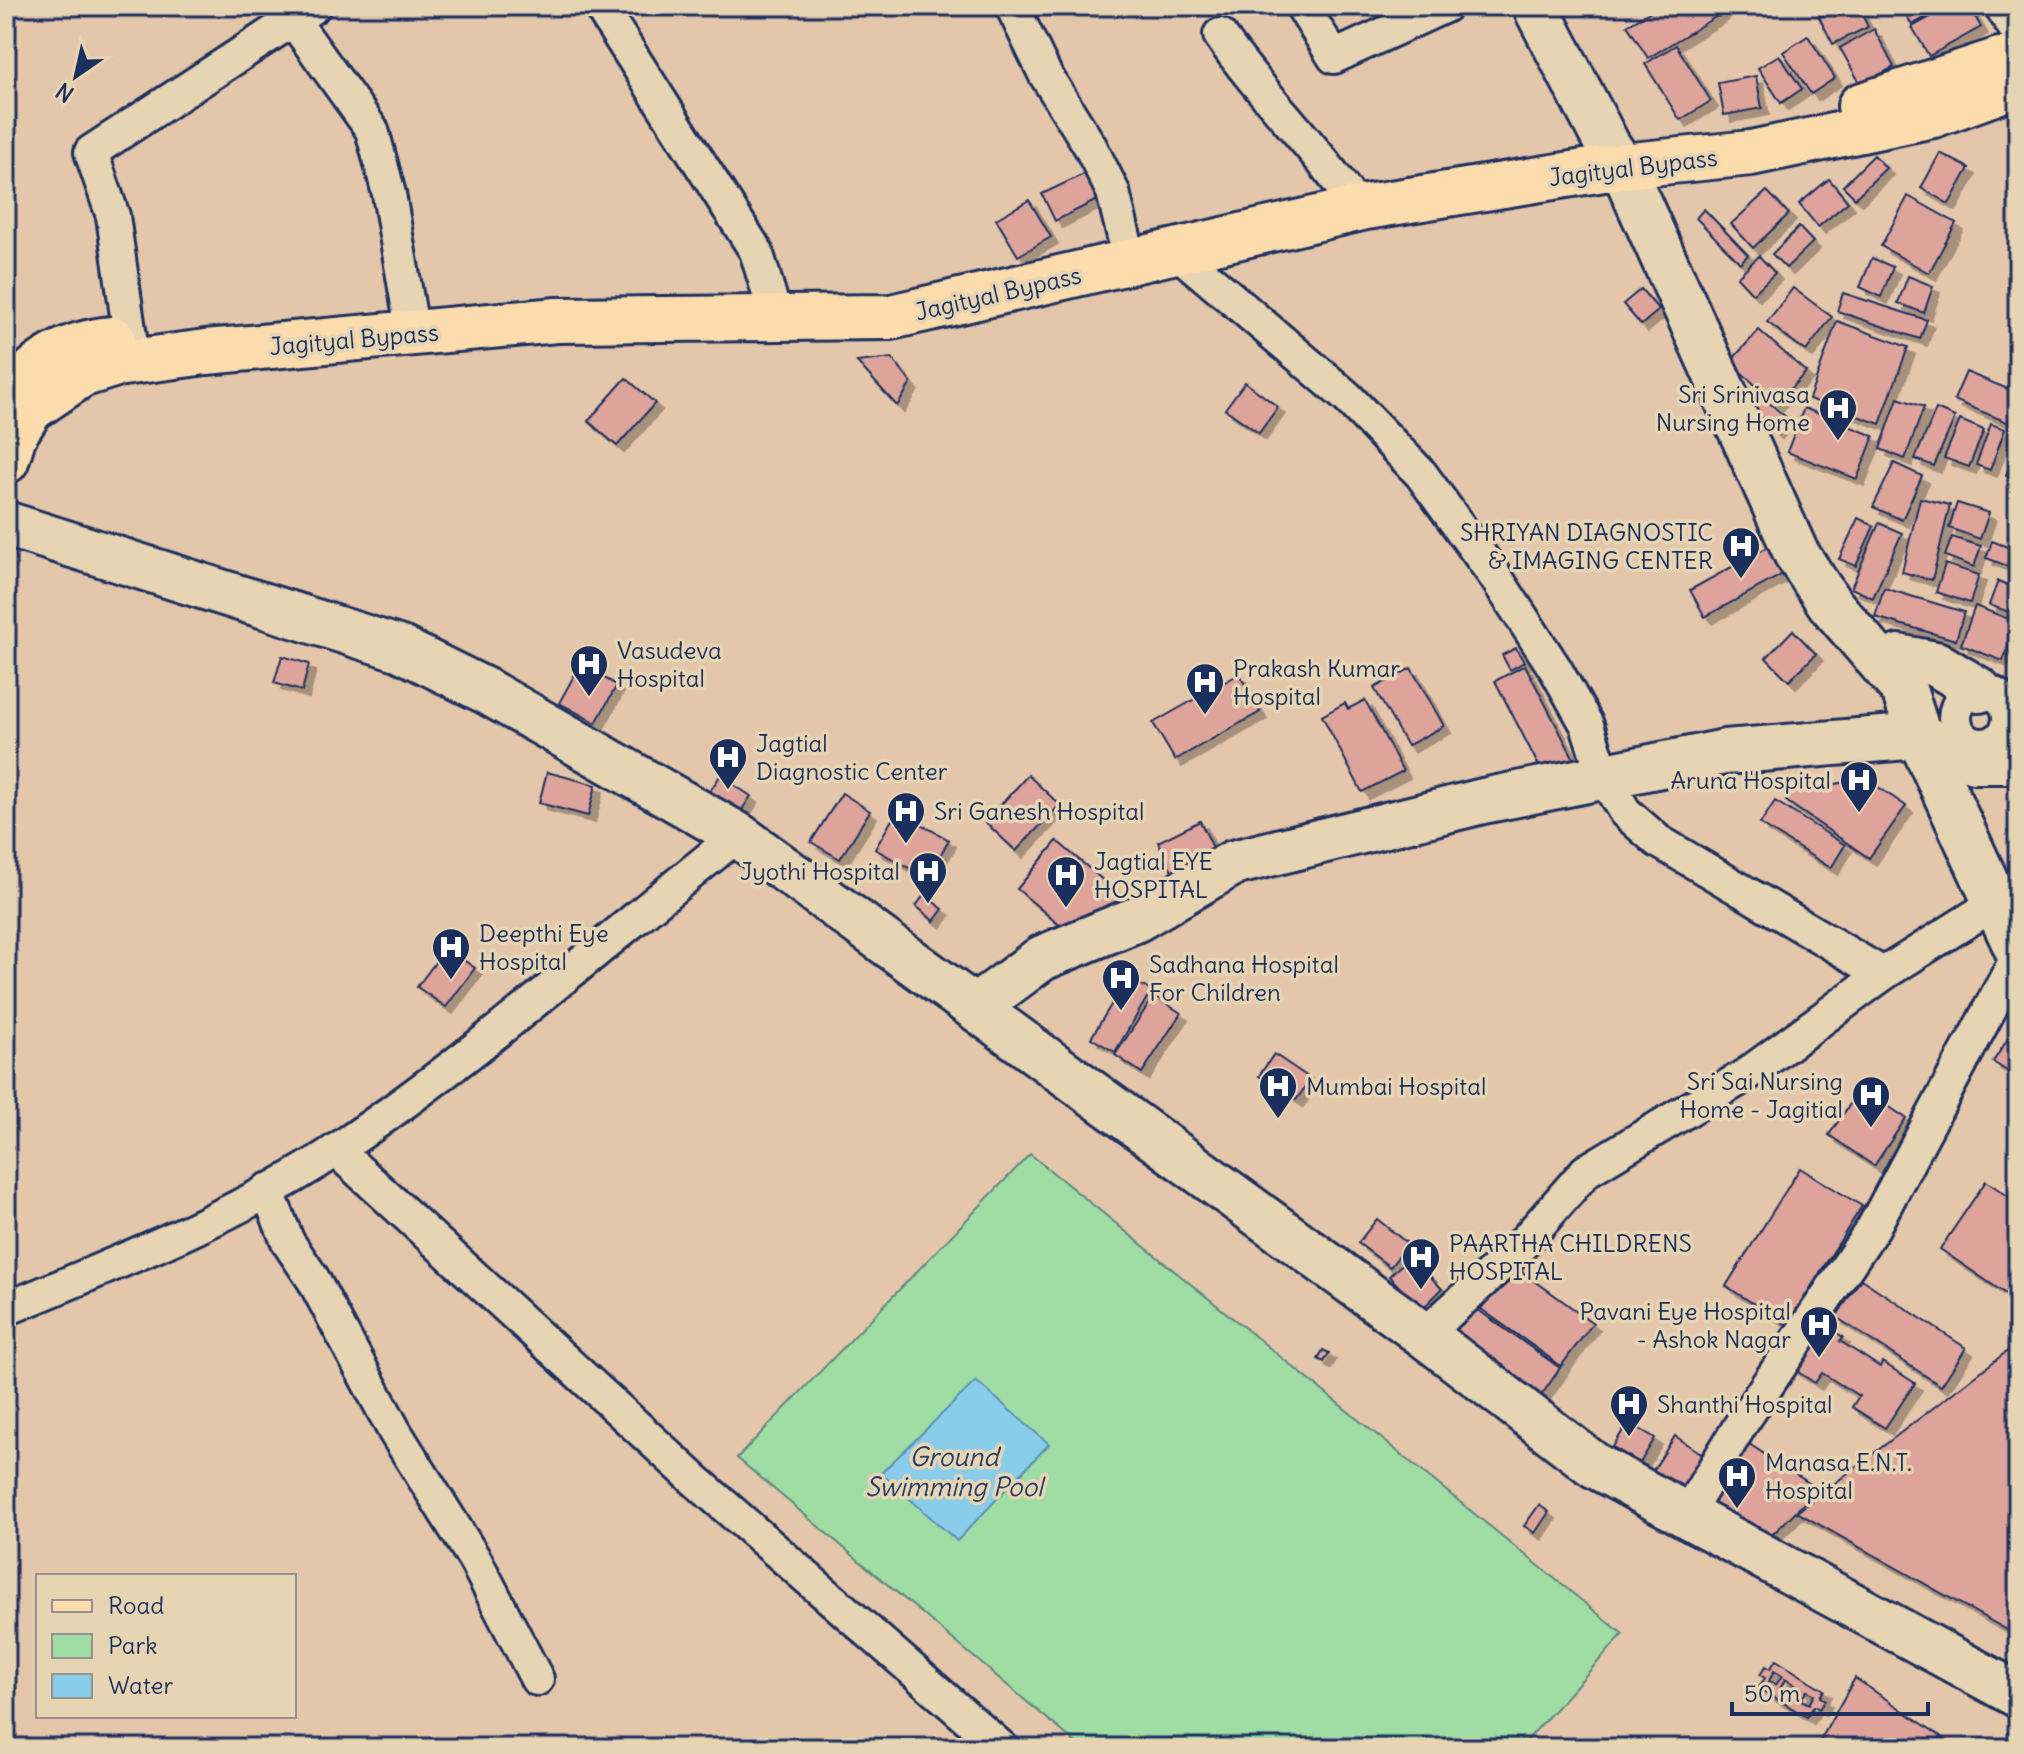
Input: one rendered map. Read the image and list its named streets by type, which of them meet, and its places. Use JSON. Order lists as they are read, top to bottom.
{
  "streets": {
    "main road": ["Jagityal Bypass"]
  },
  "water": ["Ground Swimming Pool"],
  "places": {
    "hospital": [
      "Sri Srinivasa Nursing Home",
      "SHRIYAN DIAGNOSTIC & IMAGING CENTER",
      "Vasudeva Hospital",
      "Prakash Kumar Hospital",
      "Jagtial Diagnostic Center",
      "Aruna Hospital",
      "Sri Ganesh Hospital",
      "Jyothi Hospital",
      "Jagtial EYE HOSPITAL",
      "Deepthi Eye Hospital",
      "Sadhana Hospital For Children",
      "Mumbai Hospital",
      "Sri Sai Nursing Home - Jagitial",
      "PAARTHA CHILDRENS HOSPITAL",
      "Pavani Eye Hospital - Ashok Nagar",
      "Shanthi Hospital",
      "Manasa E.N.T. Hospital"
    ]
  },
  "legend": ["Road", "Park", "Water"],
  "scale_bar": "50 m",
  "north": "bottom left"
}
